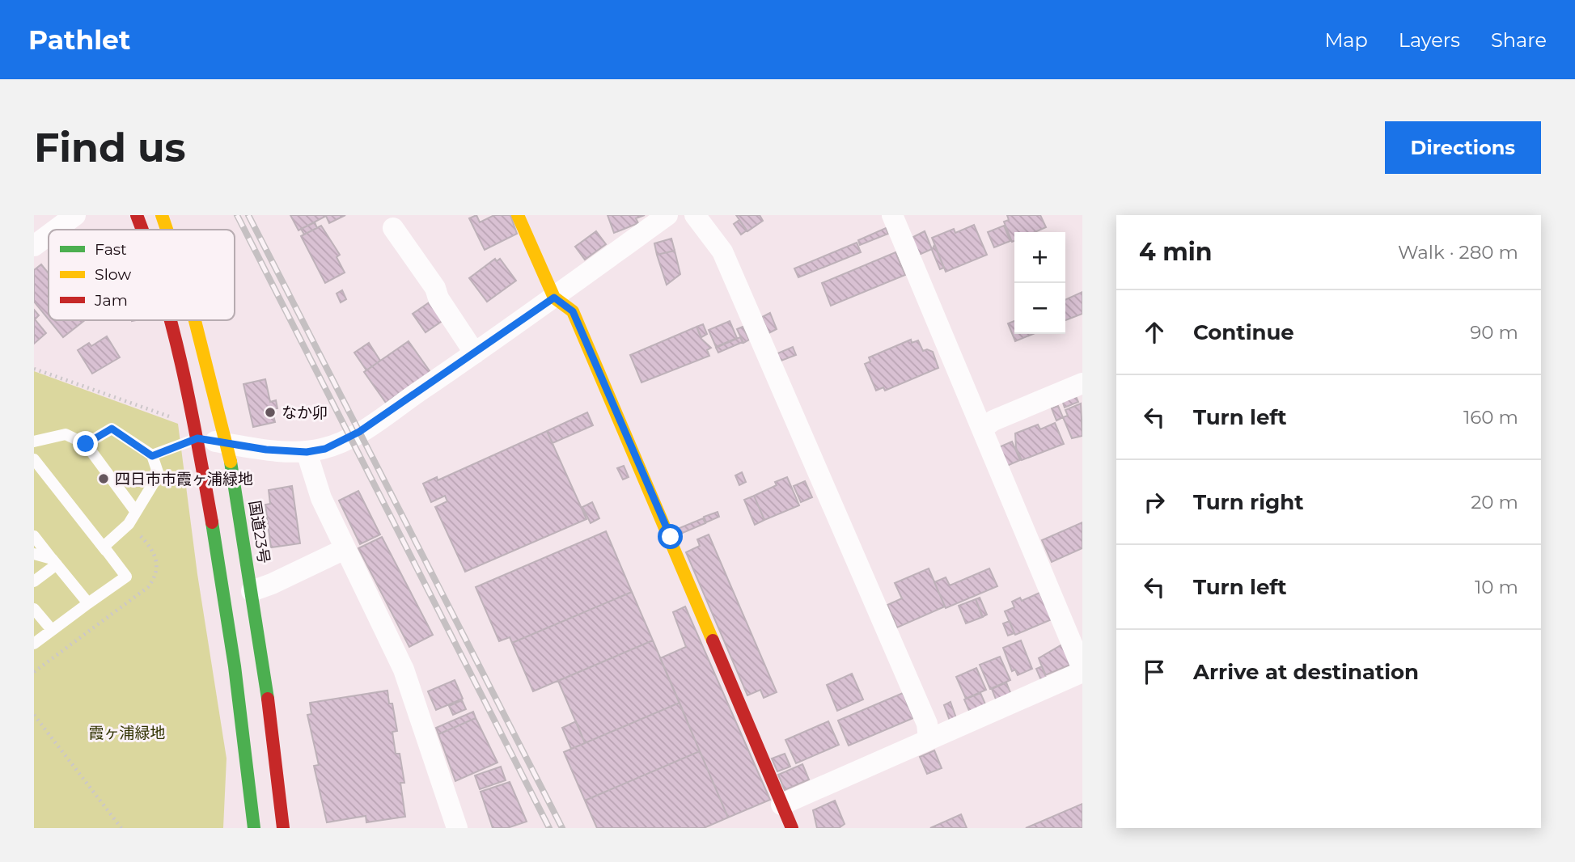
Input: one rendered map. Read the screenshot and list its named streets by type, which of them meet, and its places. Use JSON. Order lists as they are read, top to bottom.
{
  "streets": {
    "main road": ["国道23号"]
  },
  "parks": ["霞ヶ浦緑地"],
  "places": ["なか卯", "四日市市霞ヶ浦緑地"],
  "legend": ["Fast", "Slow", "Jam"],
  "page": {
    "header": "Pathlet",
    "nav": ["Map", "Layers", "Share"],
    "buttons": "Directions",
    "title": "Find us",
    "heading": ["4 min", "Walk · 280 m"],
    "map_buttons": ["+", "−"],
    "list": [
      ["Continue", "90 m"],
      ["Turn left", "160 m"],
      ["Turn right", "20 m"],
      ["Turn left", "10 m"],
      "Arrive at destination"
    ]
  }
}
